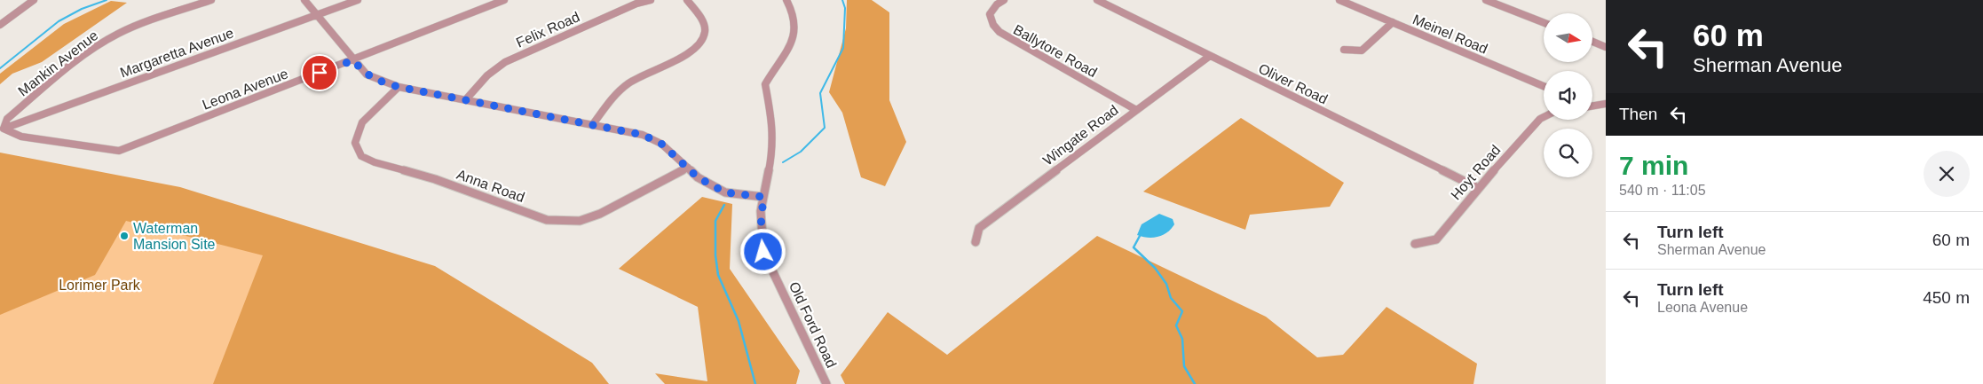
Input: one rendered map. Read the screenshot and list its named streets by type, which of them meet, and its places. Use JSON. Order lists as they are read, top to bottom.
{
  "streets": {
    "street": [
      "Felix Road",
      "Meinel Road",
      "Ballytore Road",
      "Margaretta Avenue",
      "Mankin Avenue",
      "Oliver Road",
      "Leona Avenue",
      "Wingate Road",
      "Hoyt Road",
      "Anna Road",
      "Old Ford Road"
    ]
  },
  "crossings": [
    ["Ballytore Road", "Wingate Road"],
    ["Margaretta Avenue", "Mankin Avenue"],
    ["Margaretta Avenue", "Leona Avenue"],
    ["Mankin Avenue", "Leona Avenue"],
    ["Oliver Road", "Wingate Road"],
    ["Oliver Road", "Hoyt Road"]
  ],
  "parks": ["Lorimer Park"],
  "places": ["Waterman Mansion Site"],
  "north": "right",
  "page": {
    "turn": ["60 m", "Sherman Avenue"],
    "then": "Then",
    "heading": ["7 min", "540 m · 11:05"],
    "list": [
      {
        "name": "Turn left",
        "note": "Sherman Avenue",
        "value": "60 m"
      },
      {
        "name": "Turn left",
        "note": "Leona Avenue",
        "value": "450 m"
      }
    ]
  }
}
